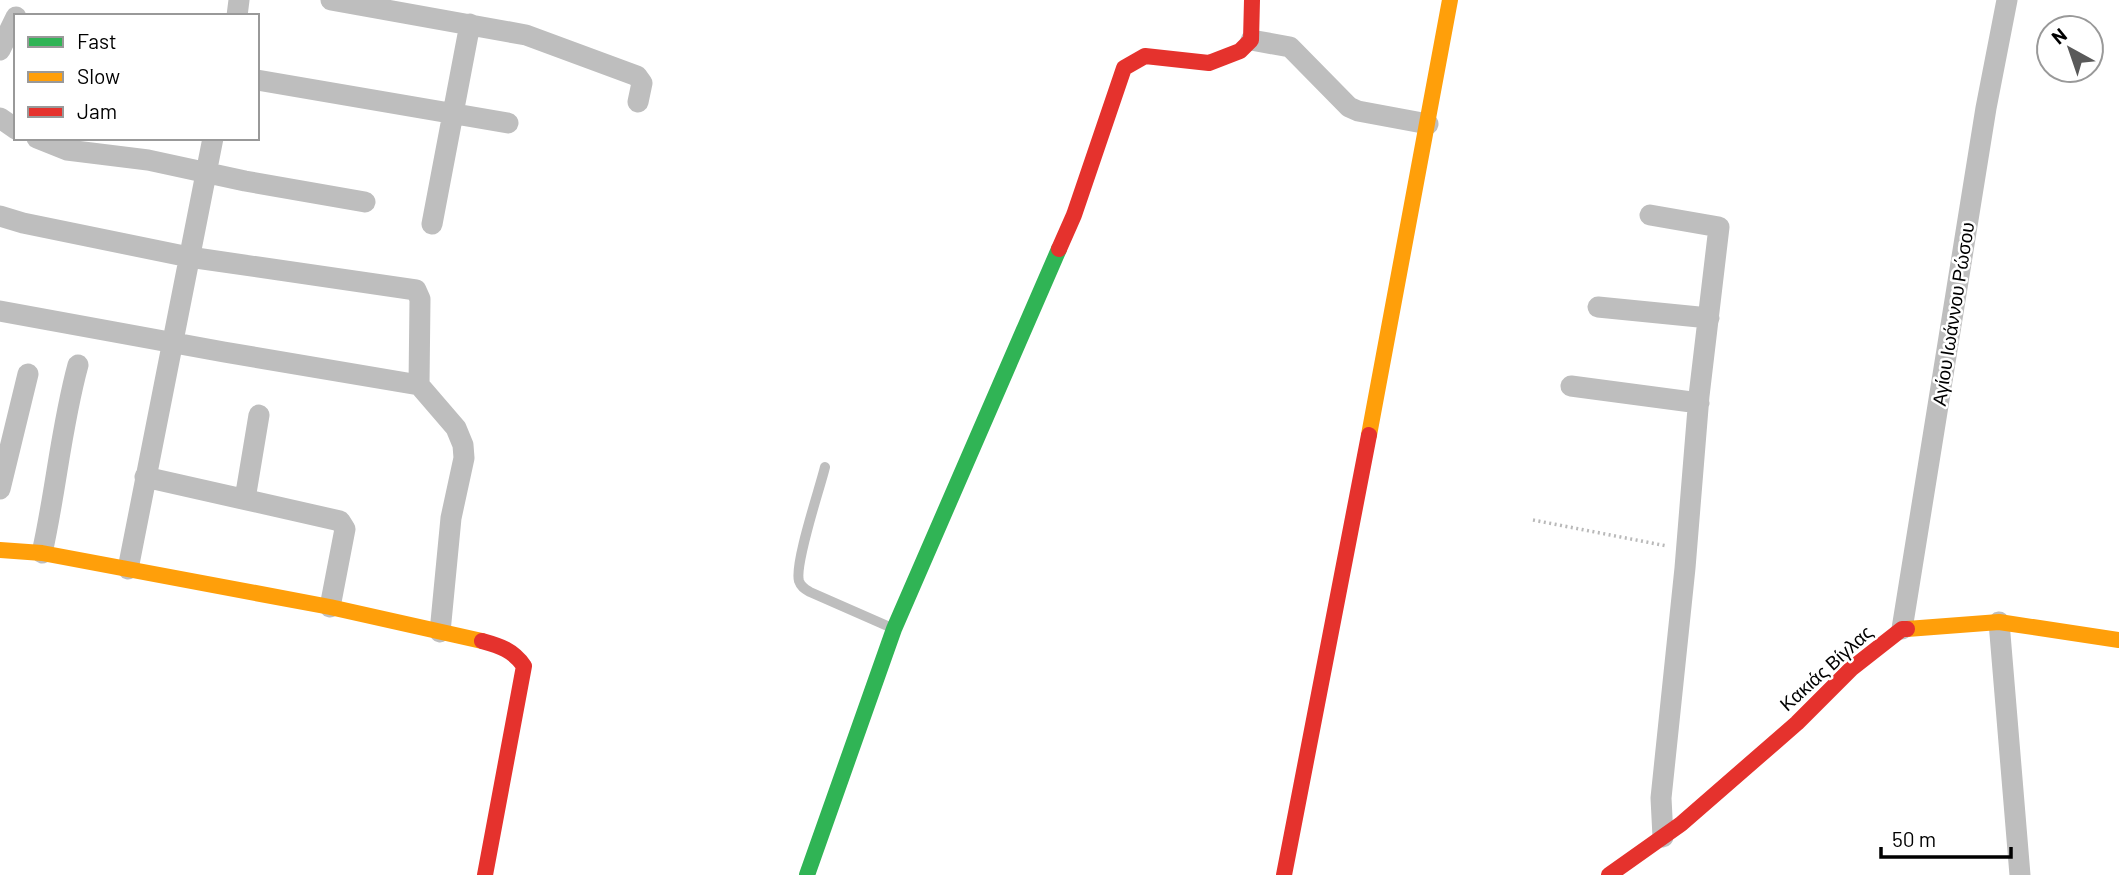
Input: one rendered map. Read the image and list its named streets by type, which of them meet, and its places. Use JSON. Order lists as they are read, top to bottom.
{
  "streets": {
    "street": ["Αγίου Ιωάννου Ρώσου", "Κακιάς Βίγλας"]
  },
  "crossings": [
    ["Αγίου Ιωάννου Ρώσου", "Κακιάς Βίγλας"]
  ],
  "legend": ["Fast", "Slow", "Jam"],
  "scale_bar": "50 m",
  "north": "top left"
}
